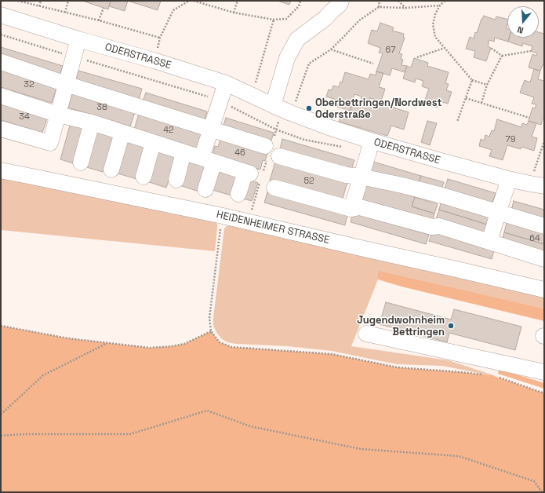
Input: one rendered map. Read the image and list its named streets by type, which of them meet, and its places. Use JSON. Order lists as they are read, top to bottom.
{
  "streets": {
    "street": ["ODERSTRASSE", "HEIDENHEIMER STRASSE"]
  },
  "places": ["Oberbettringen/Nordwest Oderstraße", "Jugendwohnheim Bettringen"],
  "house_numbers": [
    "67",
    "32",
    "38",
    "34",
    "42",
    "79",
    "46",
    "52",
    "64"
  ],
  "north": "bottom"
}
